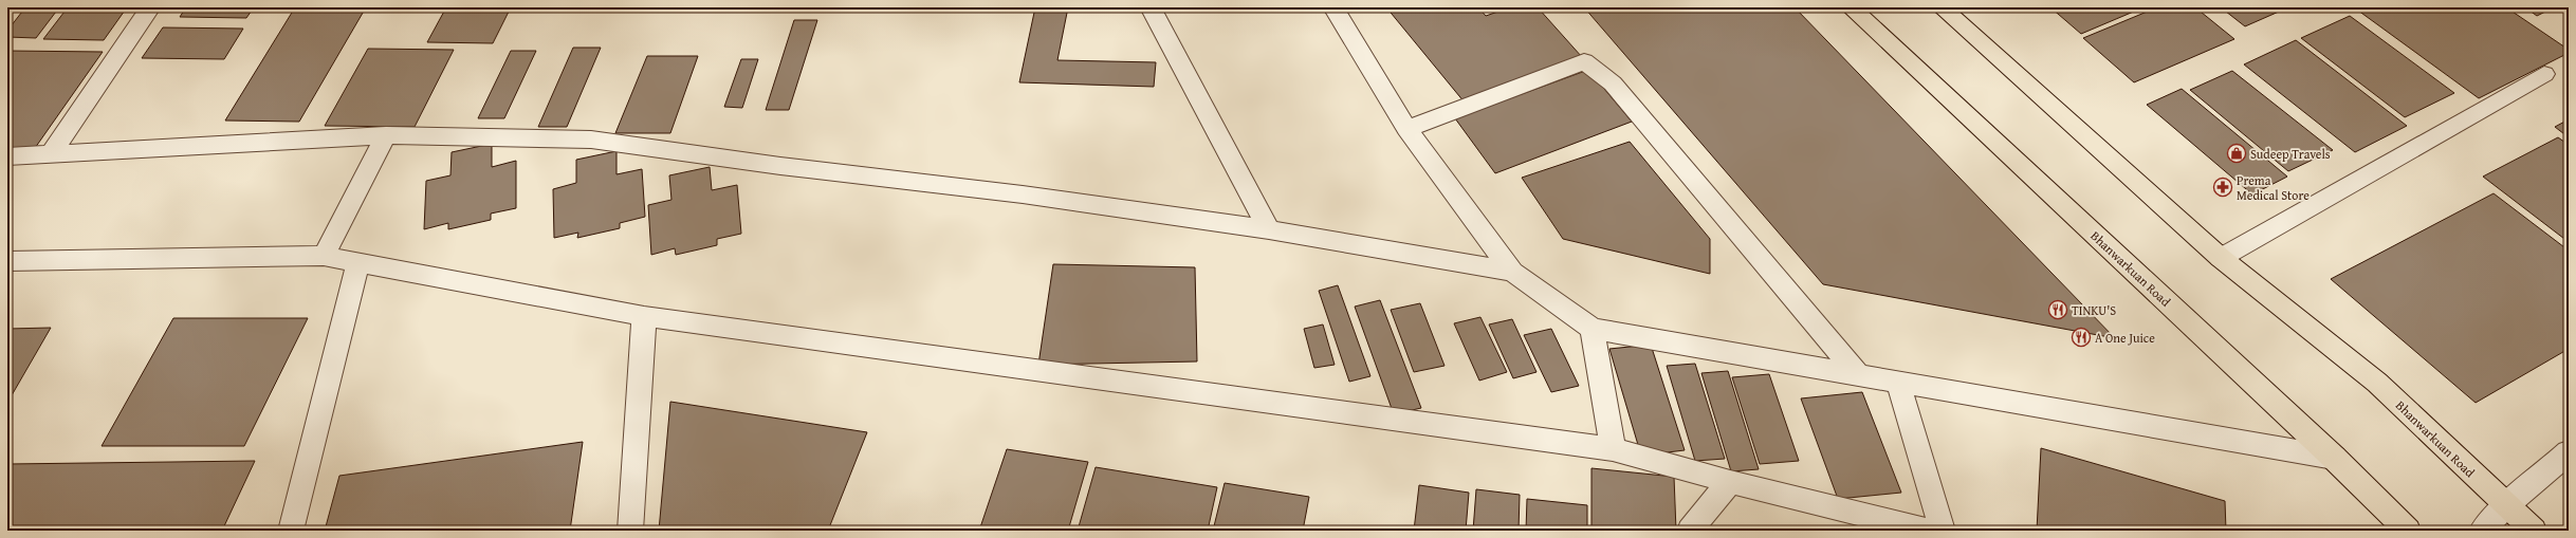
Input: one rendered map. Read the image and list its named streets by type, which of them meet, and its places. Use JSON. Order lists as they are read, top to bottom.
{
  "streets": {
    "main road": ["Bhanwarkuan Road"]
  },
  "places": {
    "shop": ["Sudeep Travels"],
    "pharmacy": ["Prema Medical Store"],
    "restaurant": ["TINKU'S", "A One Juice"]
  }
}
